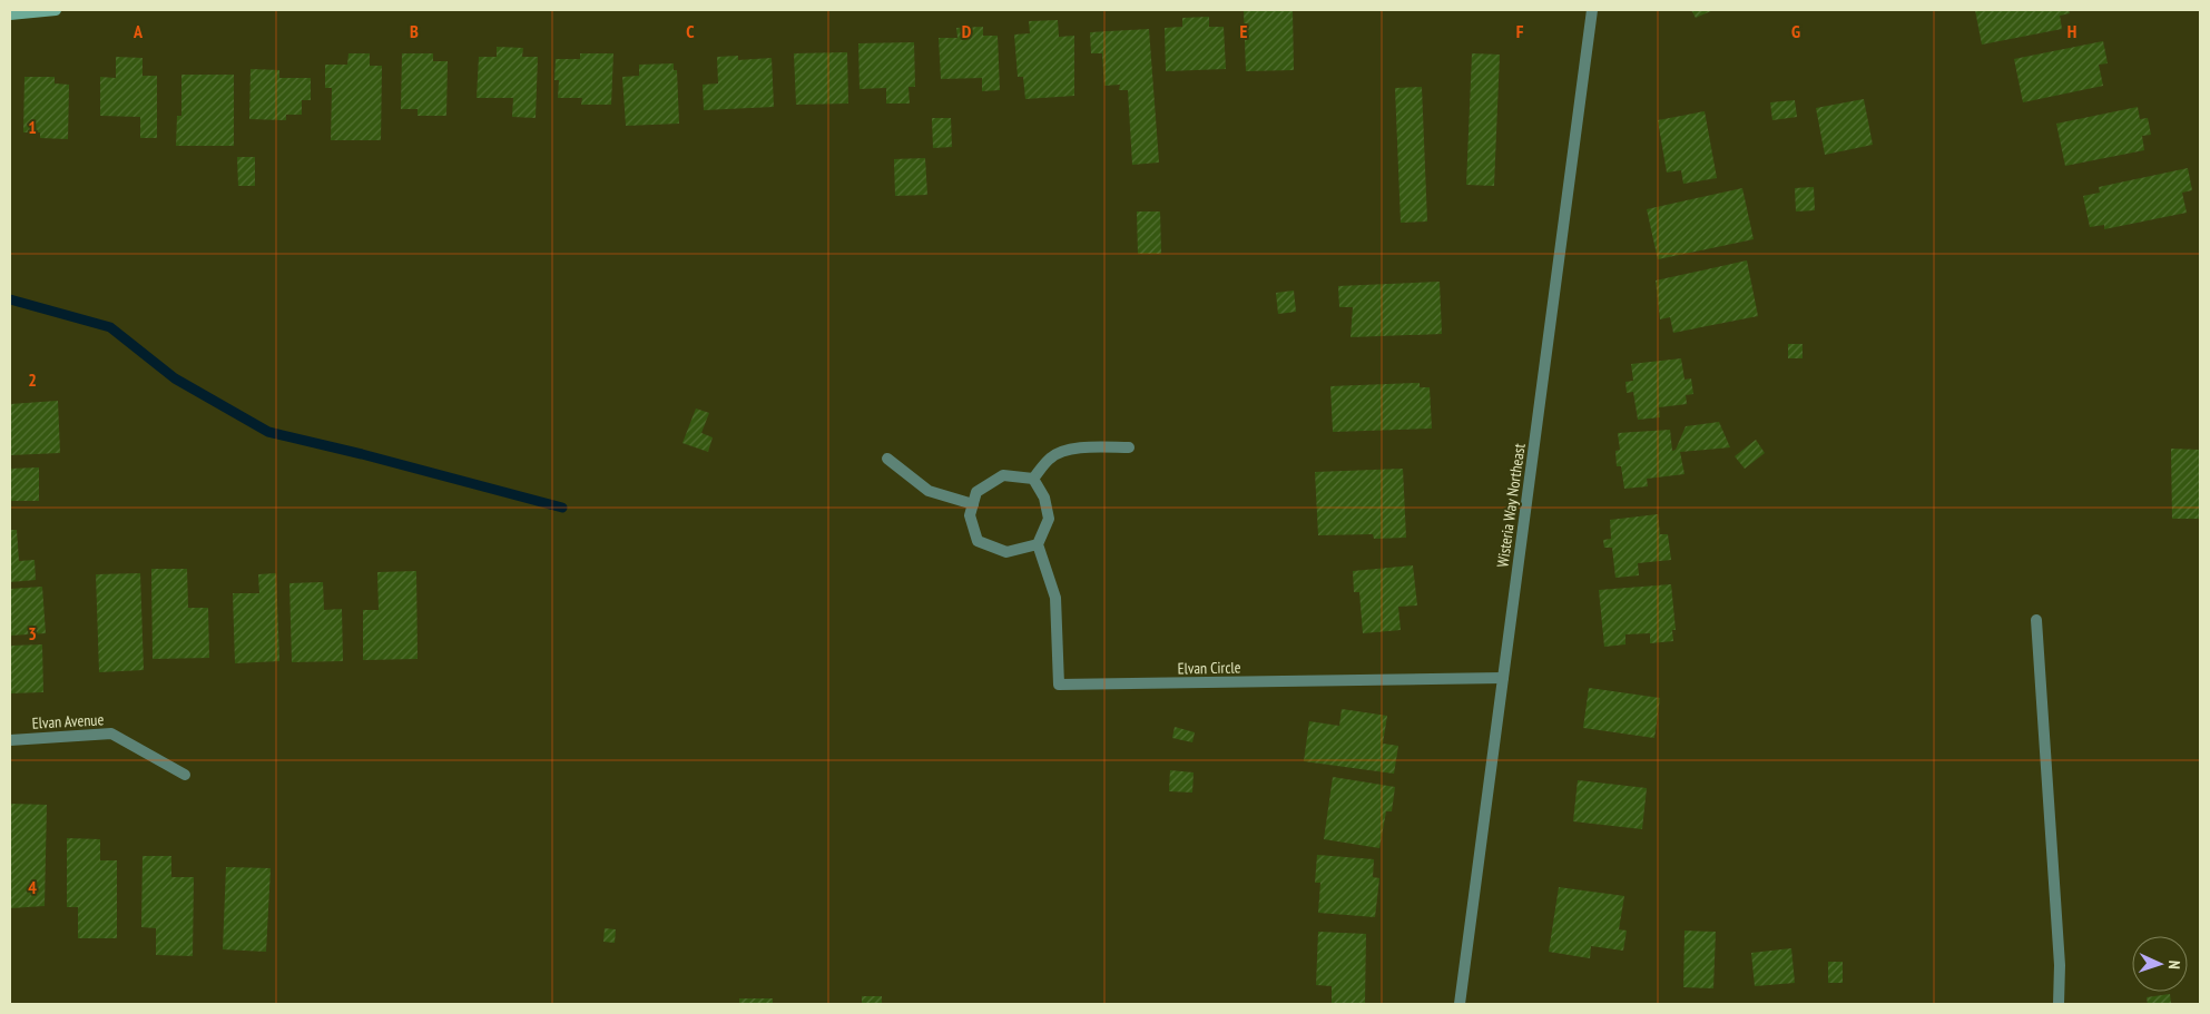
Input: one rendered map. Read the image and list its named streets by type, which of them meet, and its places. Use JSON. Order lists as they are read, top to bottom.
{
  "streets": {
    "street": ["Wisteria Way Northeast", "Elvan Circle", "Elvan Avenue"]
  },
  "crossings": [
    ["Wisteria Way Northeast", "Elvan Circle"]
  ],
  "north": "right",
  "grid": {
    "columns": [
      "A",
      "B",
      "C",
      "D",
      "E",
      "F",
      "G",
      "H"
    ],
    "rows": [
      "1",
      "2",
      "3",
      "4"
    ]
  }
}
